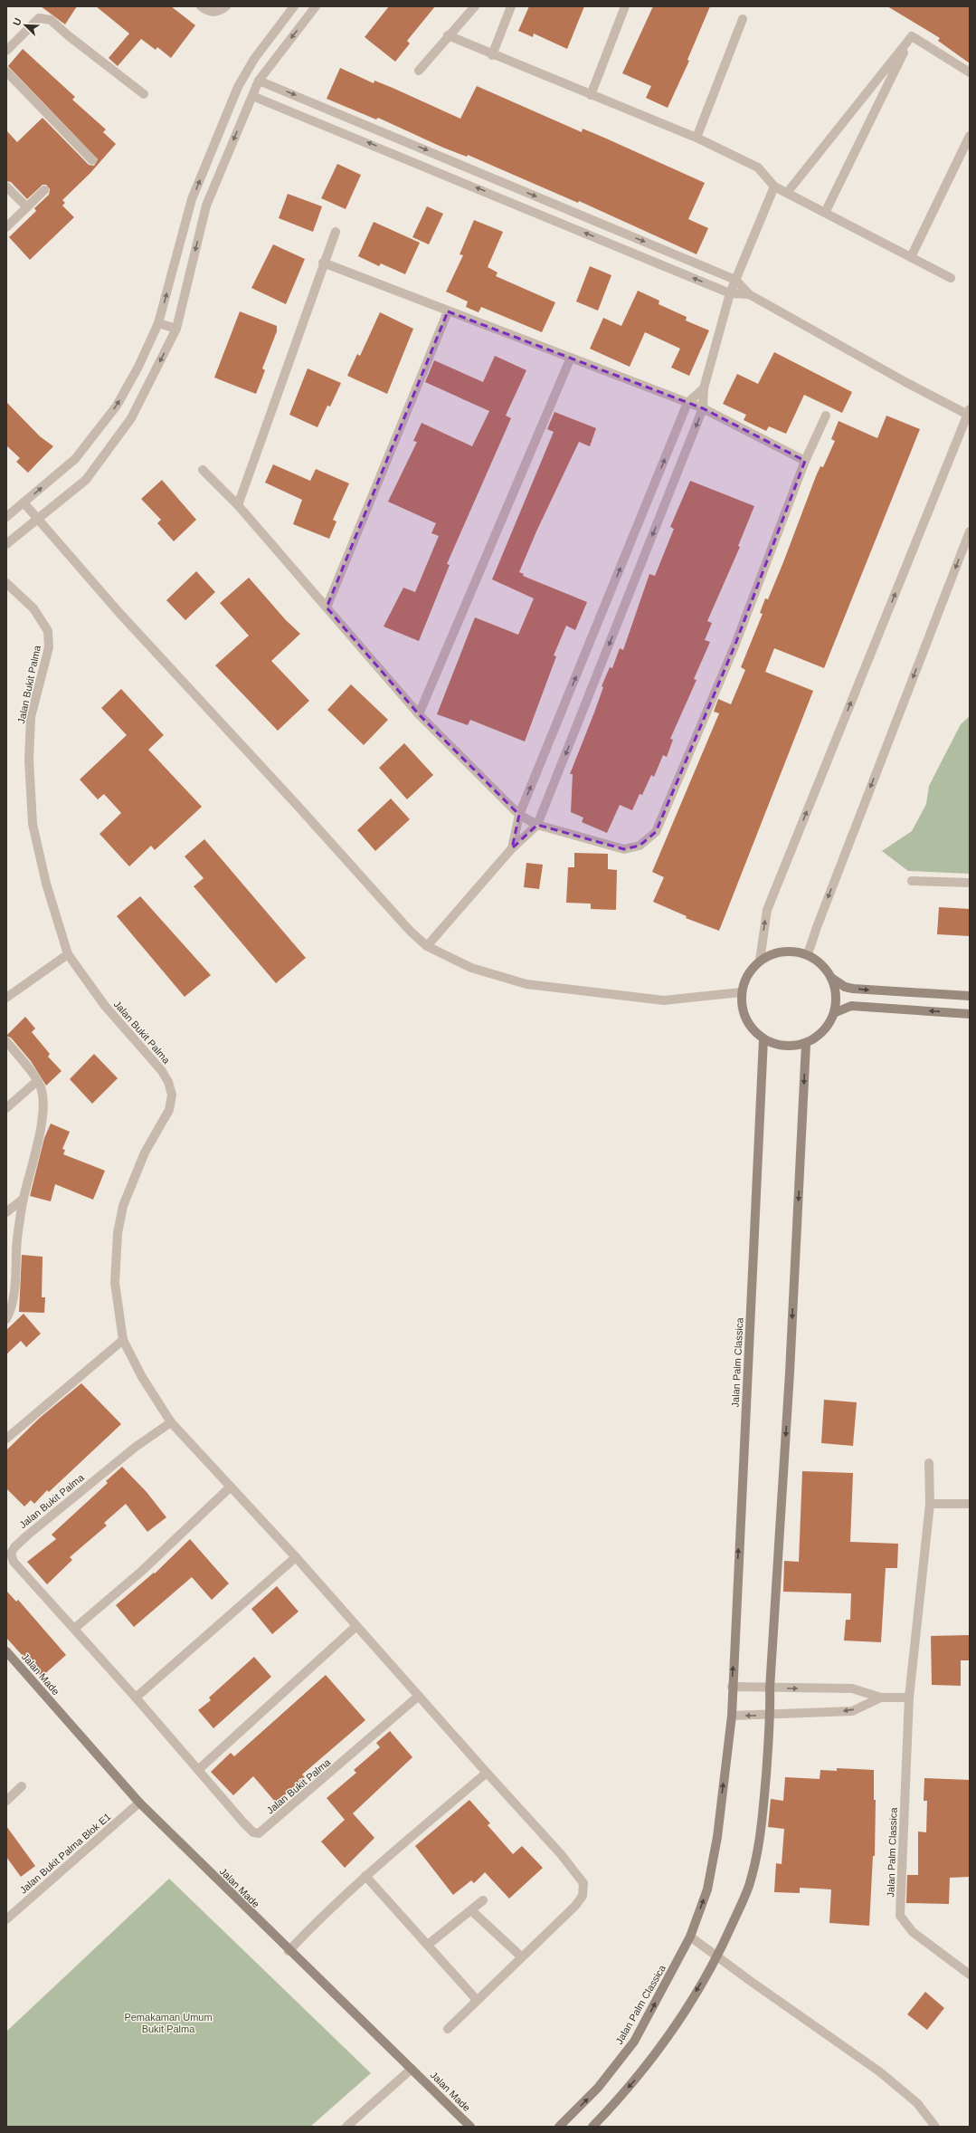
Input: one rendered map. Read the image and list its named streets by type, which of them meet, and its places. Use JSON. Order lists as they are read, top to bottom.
{
  "streets": {
    "street": [
      "Jalan Bukit Palma",
      "Jalan Palm Classica",
      "Jalan Made",
      "Jalan Bukit Palma Blok E1"
    ]
  },
  "crossings": [
    ["Jalan Made", "Jalan Bukit Palma Blok E1"]
  ],
  "parks": ["Pemakaman Umum Bukit Palma"],
  "north": "top left"
}
